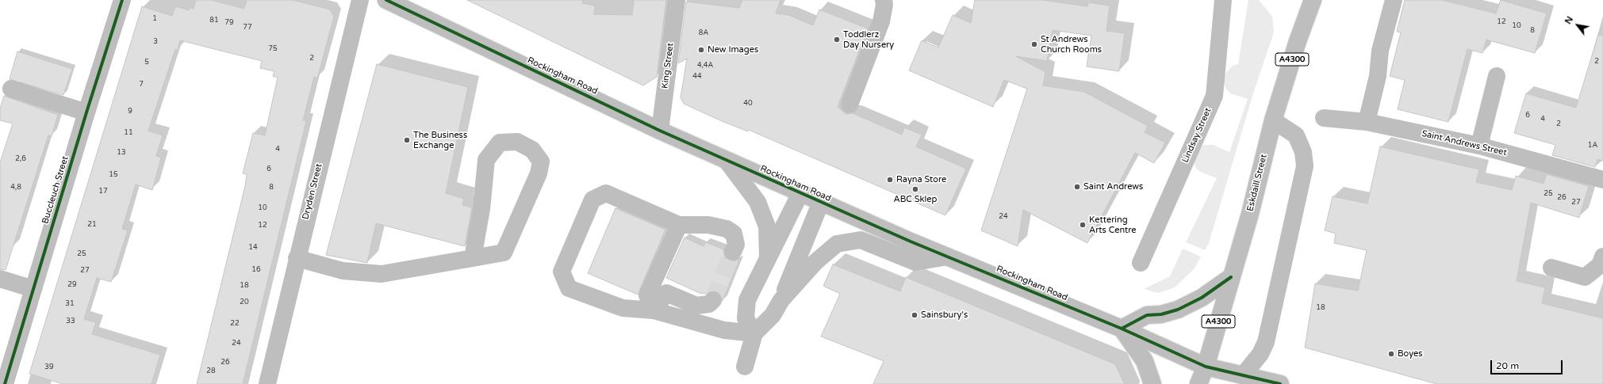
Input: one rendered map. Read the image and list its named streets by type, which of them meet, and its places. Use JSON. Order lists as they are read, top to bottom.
{
  "streets": {
    "main road": [
      "A4300",
      "King Street",
      "Rockingham Road",
      "Lindsay Street",
      "Saint Andrews Street",
      "Eskdaill Street",
      "Buccleuch Street",
      "Dryden Street"
    ]
  },
  "crossings": [
    ["A4300", "Rockingham Road"],
    ["A4300", "Eskdaill Street"],
    ["King Street", "Rockingham Road"],
    ["Rockingham Road", "Eskdaill Street"]
  ],
  "places": [
    "Toddlerz Day Nursery",
    "St Andrews Church Rooms",
    "New Images",
    "The Business Exchange",
    "Rayna Store",
    "Saint Andrews",
    "ABC Sklep",
    "Kettering Arts Centre",
    "Sainsbury's",
    "Boyes"
  ],
  "house_numbers": [
    "1",
    "81",
    "12",
    "79",
    "10",
    "77",
    "8",
    "8A",
    "3",
    "75",
    "2",
    "2",
    "5",
    "4,4A",
    "44",
    "7",
    "40",
    "9",
    "6",
    "4",
    "2",
    "11",
    "1A",
    "4",
    "13",
    "2,6",
    "6",
    "15",
    "4,8",
    "8",
    "17",
    "25",
    "26",
    "27",
    "10",
    "24",
    "21",
    "12",
    "14",
    "25",
    "16",
    "27",
    "29",
    "18",
    "20",
    "31",
    "18",
    "33",
    "22",
    "24",
    "26",
    "39",
    "28"
  ],
  "scale_bar": "20 m",
  "north": "top left"
}
